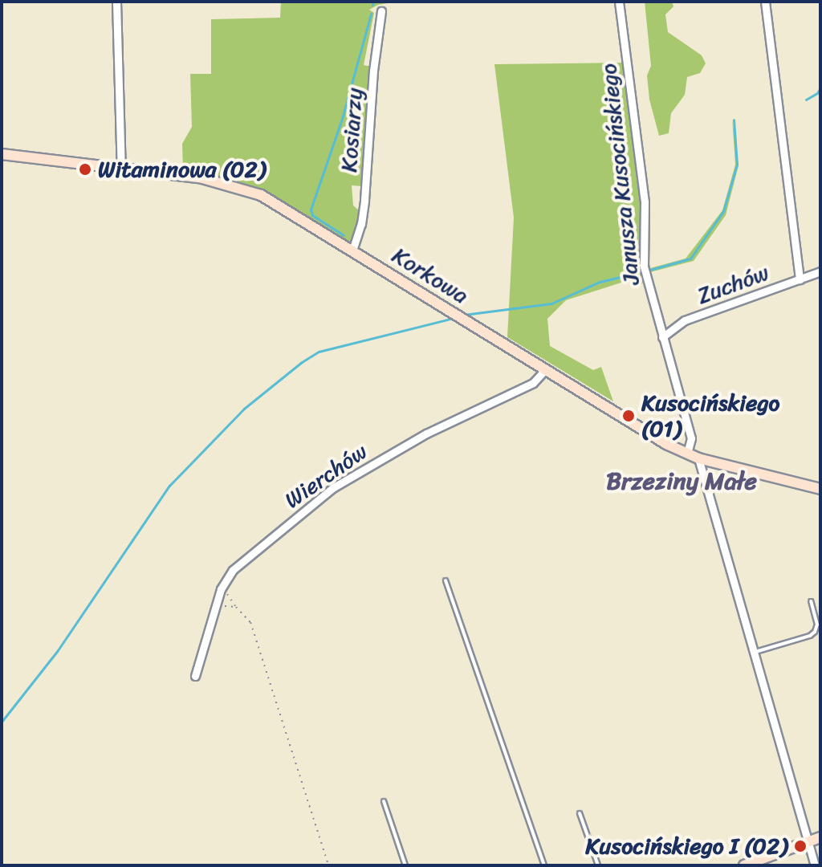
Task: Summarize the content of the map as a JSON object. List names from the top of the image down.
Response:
{
  "streets": {
    "street": [
      "Kosiarzy",
      "Janusza Kusocińskiego",
      "Korkowa",
      "Zuchów",
      "Wierchów"
    ]
  },
  "crossings": [
    ["Kosiarzy", "Korkowa"],
    ["Janusza Kusocińskiego", "Korkowa"],
    ["Janusza Kusocińskiego", "Zuchów"],
    ["Korkowa", "Wierchów"]
  ],
  "districts": ["Brzeziny Małe"],
  "places": ["Witaminowa (02)", "Kusocińskiego (01)", "Kusocińskiego I (02)"]
}
